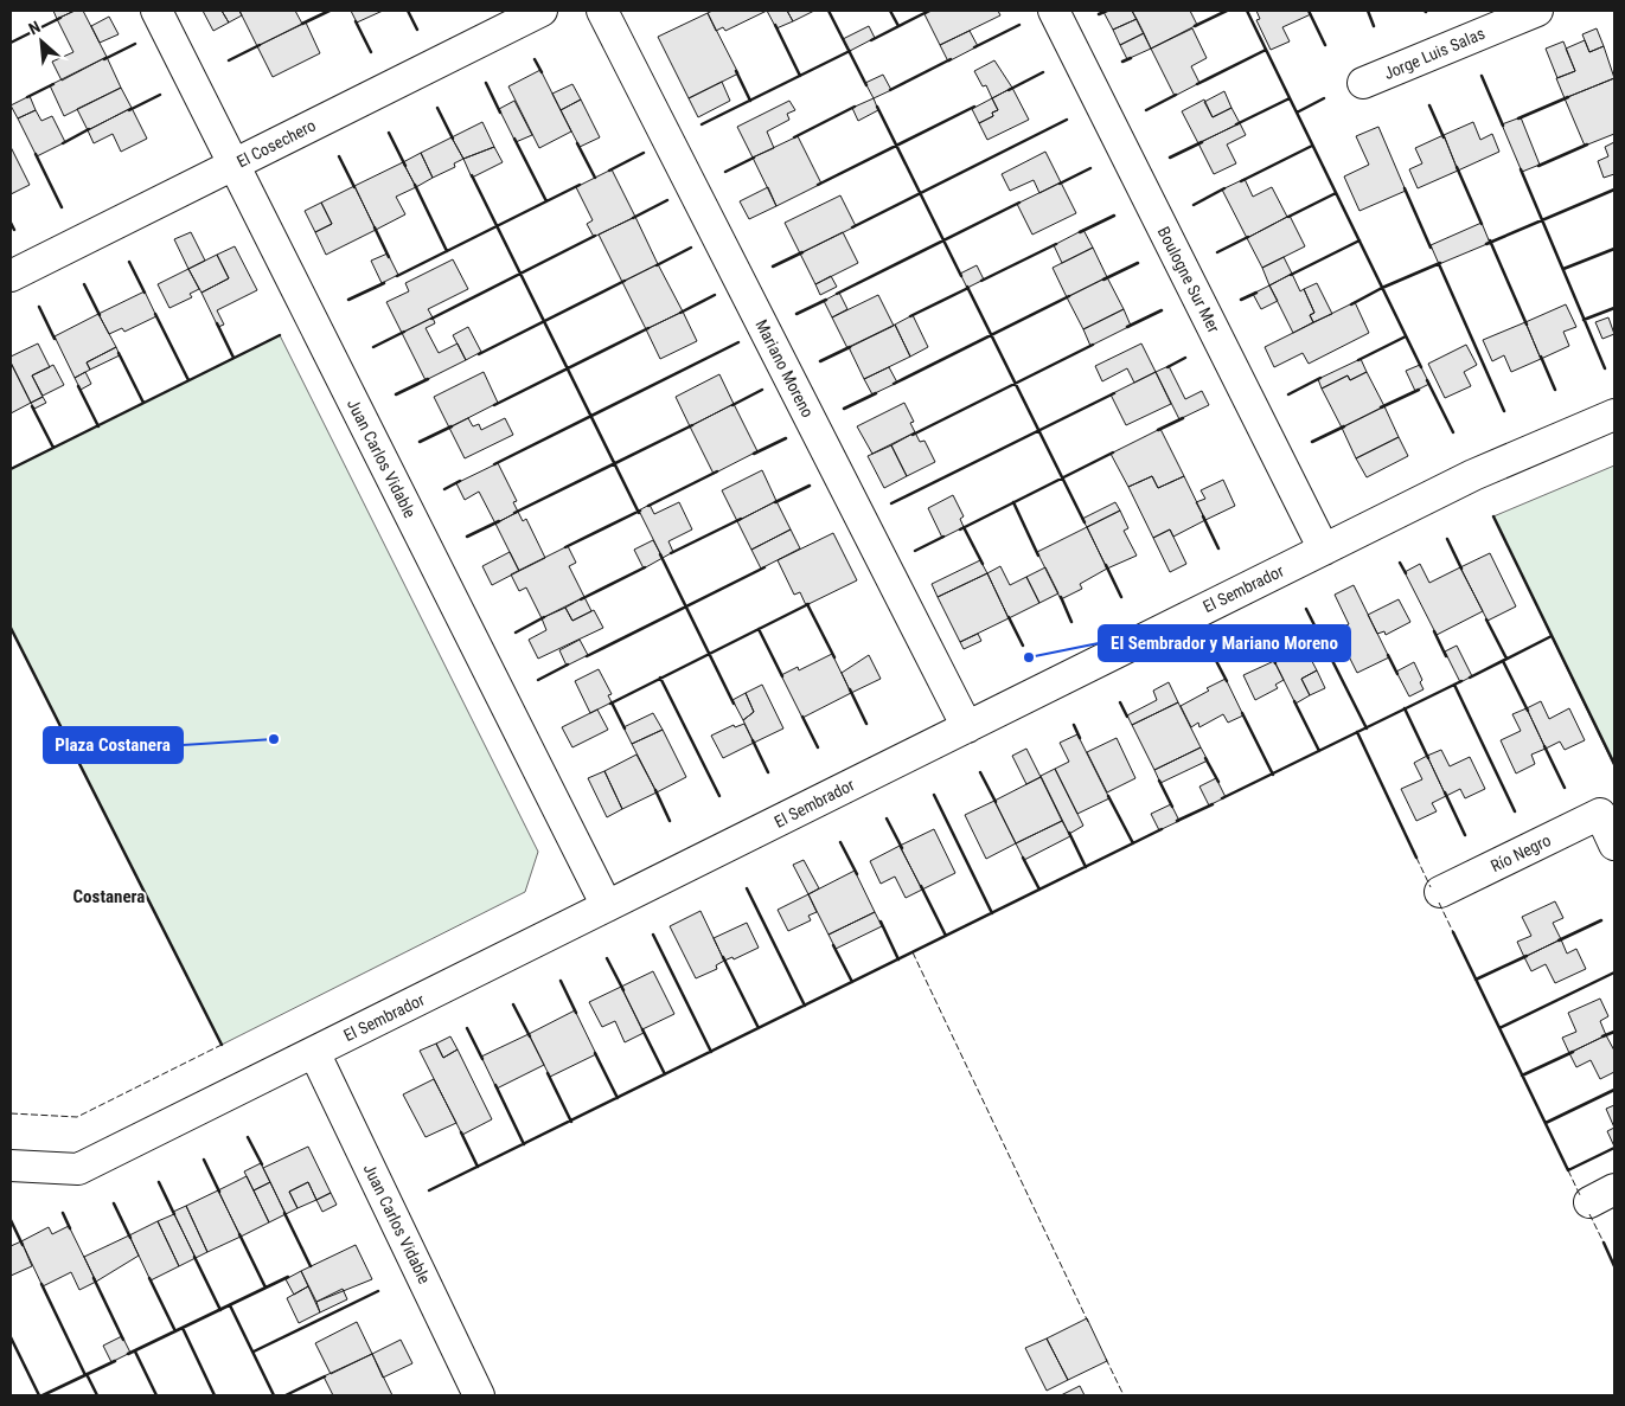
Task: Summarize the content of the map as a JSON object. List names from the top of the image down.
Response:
{
  "streets": {
    "street": [
      "Jorge Luis Salas",
      "El Cosechero",
      "Boulogne Sur Mer",
      "Mariano Moreno",
      "Juan Carlos Vidable",
      "El Sembrador",
      "Río Negro"
    ]
  },
  "crossings": [
    ["El Cosechero", "Juan Carlos Vidable"],
    ["Boulogne Sur Mer", "El Sembrador"],
    ["Mariano Moreno", "El Sembrador"],
    ["Juan Carlos Vidable", "El Sembrador"]
  ],
  "districts": ["Costanera"],
  "places": ["El Sembrador y Mariano Moreno", "Plaza Costanera"],
  "north": "top left"
}
